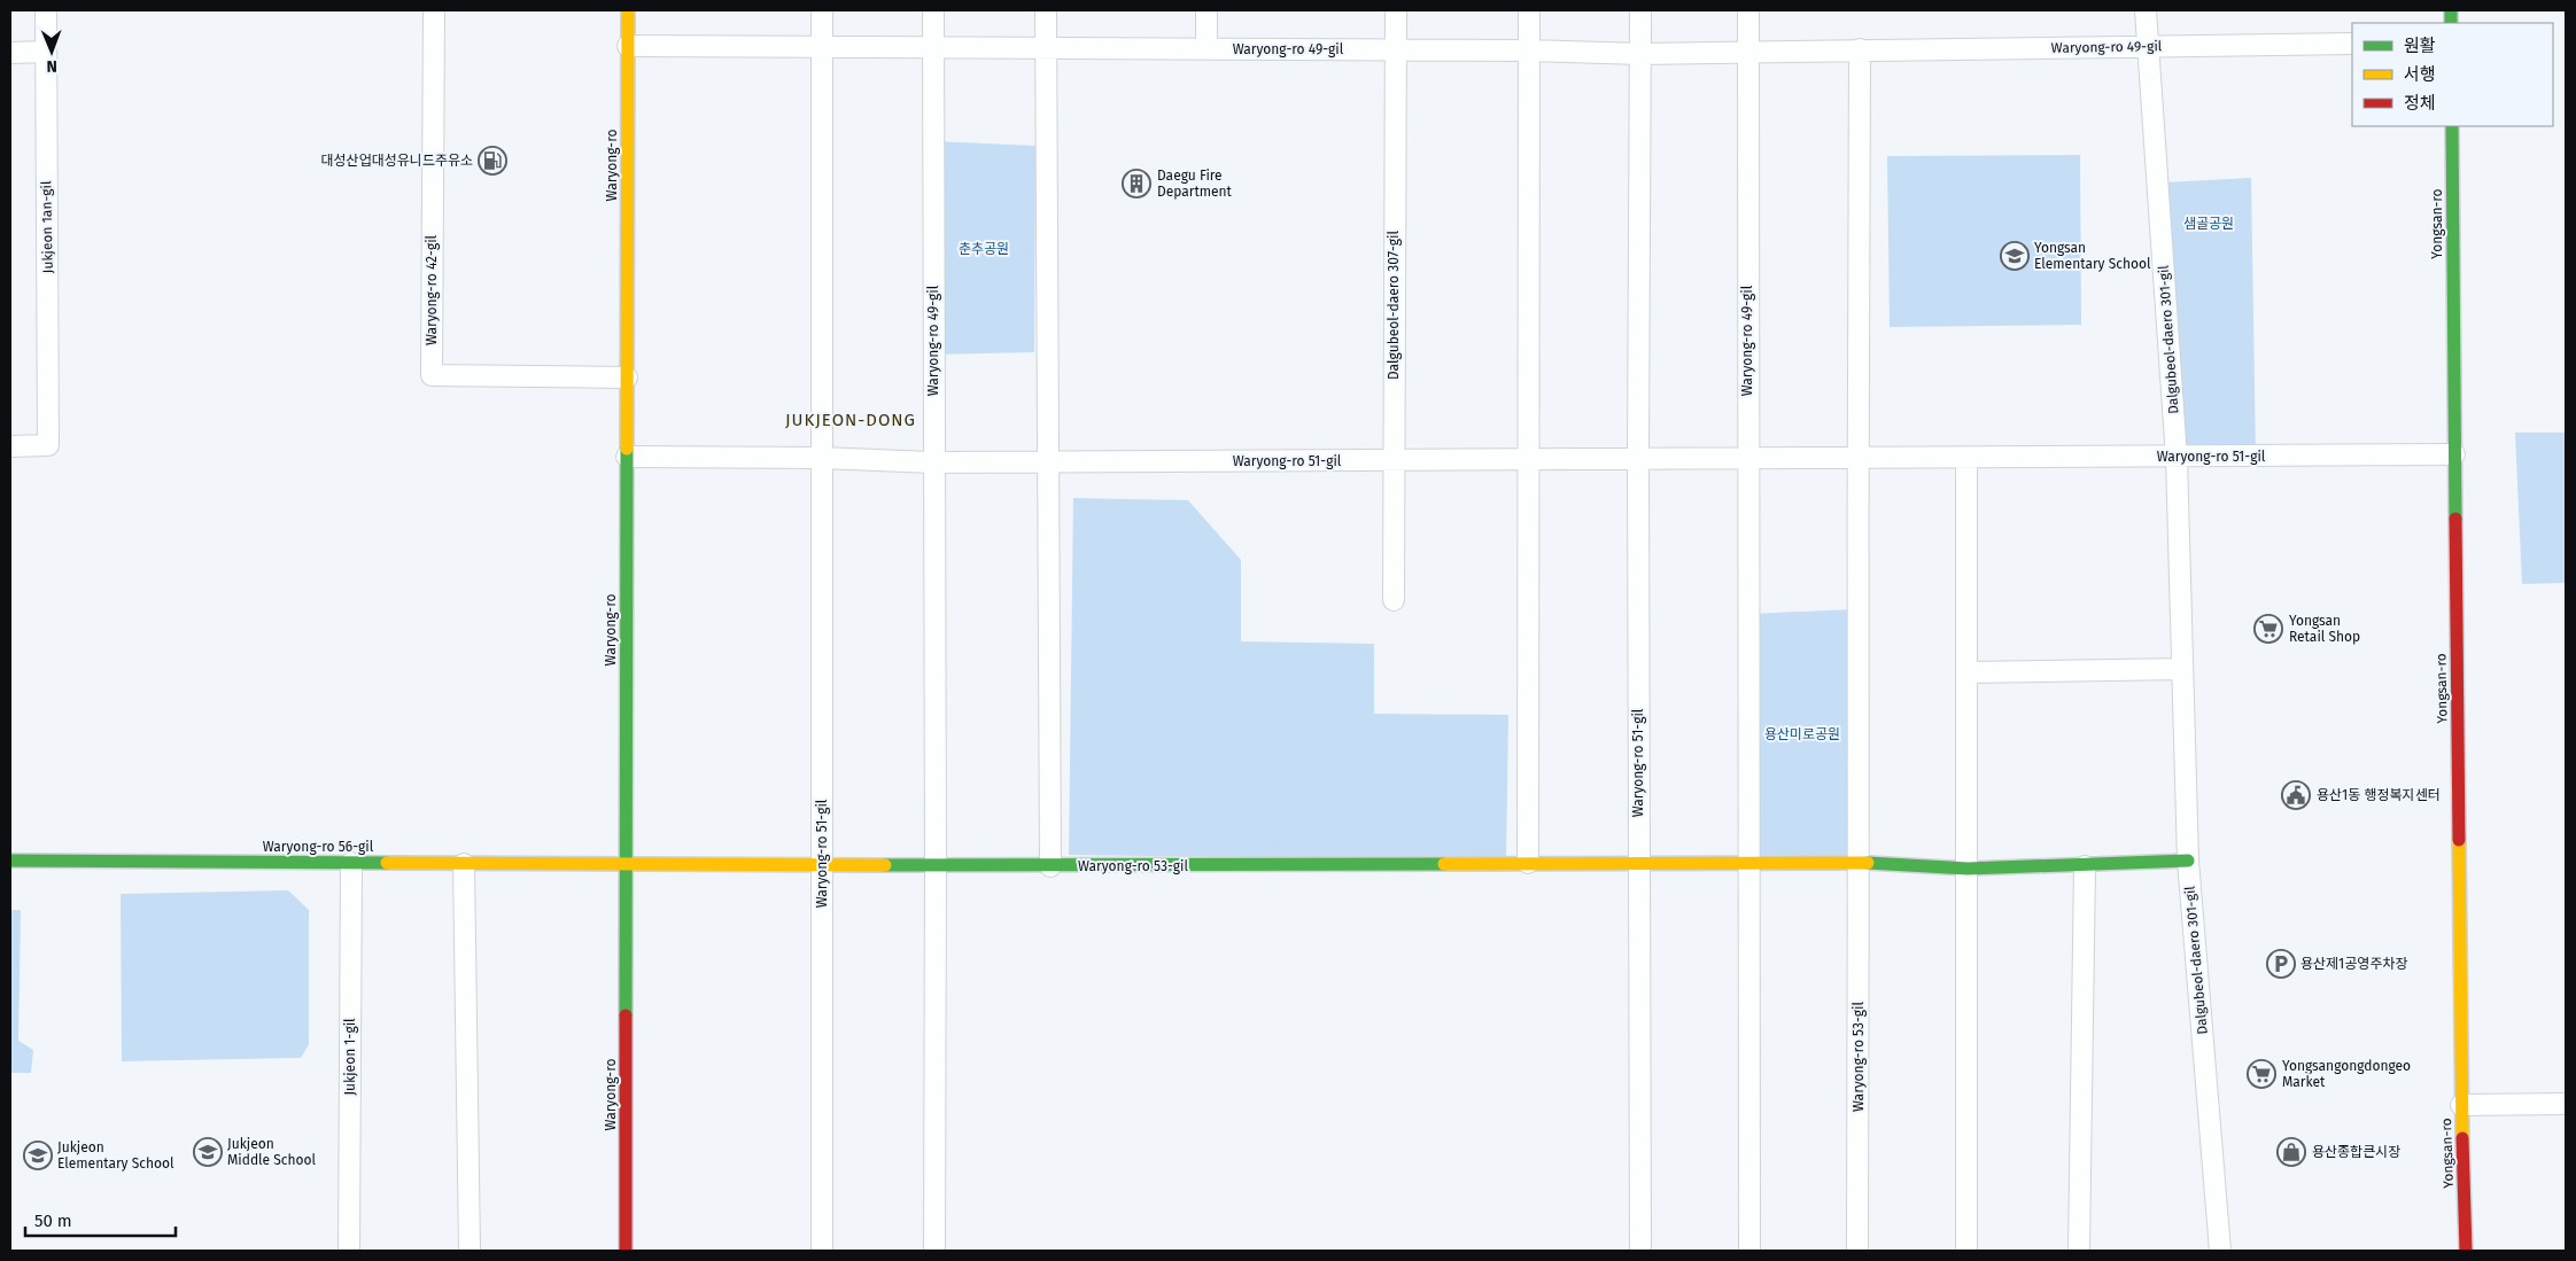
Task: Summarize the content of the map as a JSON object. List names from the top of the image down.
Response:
{
  "streets": {
    "main road": [
      "Waryong-ro",
      "Yongsan-ro",
      "Waryong-ro 56-gil",
      "Waryong-ro 53-gil"
    ],
    "street": [
      "Waryong-ro 49-gil",
      "Jukjeon 1an-gil",
      "Waryong-ro 42-gil",
      "Dalgubeol-daero 307-gil",
      "Dalgubeol-daero 301-gil",
      "Waryong-ro 51-gil",
      "Jukjeon 1-gil"
    ]
  },
  "crossings": [
    ["Waryong-ro 49-gil", "Waryong-ro"],
    ["Waryong-ro 49-gil", "Dalgubeol-daero 307-gil"],
    ["Waryong-ro 49-gil", "Dalgubeol-daero 301-gil"],
    ["Waryong-ro 49-gil", "Waryong-ro 51-gil"],
    ["Waryong-ro", "Waryong-ro 42-gil"],
    ["Waryong-ro", "Waryong-ro 51-gil"],
    ["Waryong-ro", "Waryong-ro 56-gil"],
    ["Waryong-ro", "Waryong-ro 53-gil"],
    ["Yongsan-ro", "Waryong-ro 51-gil"],
    ["Dalgubeol-daero 307-gil", "Waryong-ro 51-gil"],
    ["Dalgubeol-daero 301-gil", "Waryong-ro 51-gil"],
    ["Dalgubeol-daero 301-gil", "Waryong-ro 53-gil"],
    ["Waryong-ro 51-gil", "Waryong-ro 53-gil"],
    ["Waryong-ro 56-gil", "Waryong-ro 53-gil"],
    ["Waryong-ro 56-gil", "Jukjeon 1-gil"]
  ],
  "districts": ["JUKJEON-DONG"],
  "parks": ["샘골공원", "춘추공원", "용산미로공원"],
  "places": {
    "fuel station": ["대성산업대성유니드주유소"],
    "building": ["Daegu Fire Department"],
    "school or university": ["Yongsan Elementary School", "Jukjeon Middle School", "Jukjeon Elementary School"],
    "supermarket": ["Yongsan Retail Shop", "Yongsangongdongeo Market"],
    "public building": ["용산1동 행정복지센터"],
    "parking": ["용산제1공영주차장"],
    "shop": ["용산종합큰시장"]
  },
  "legend": ["원활", "서행", "정체"],
  "scale_bar": "50 m",
  "north": "bottom"
}
